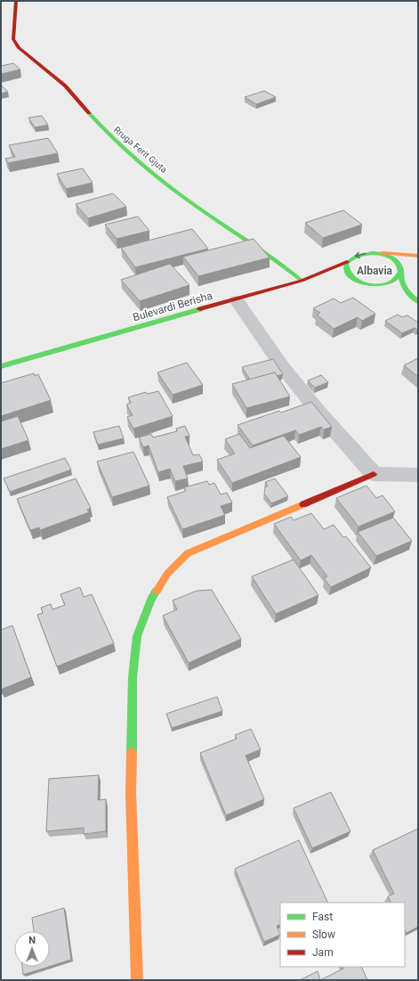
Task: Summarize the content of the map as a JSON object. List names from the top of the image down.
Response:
{
  "streets": {
    "street": ["Rruga Ferit Gjuta", "Bulevardi Berisha"]
  },
  "crossings": [
    ["Rruga Ferit Gjuta", "Bulevardi Berisha"]
  ],
  "districts": ["Albavia"],
  "legend": ["Fast", "Slow", "Jam"],
  "north": "top"
}
